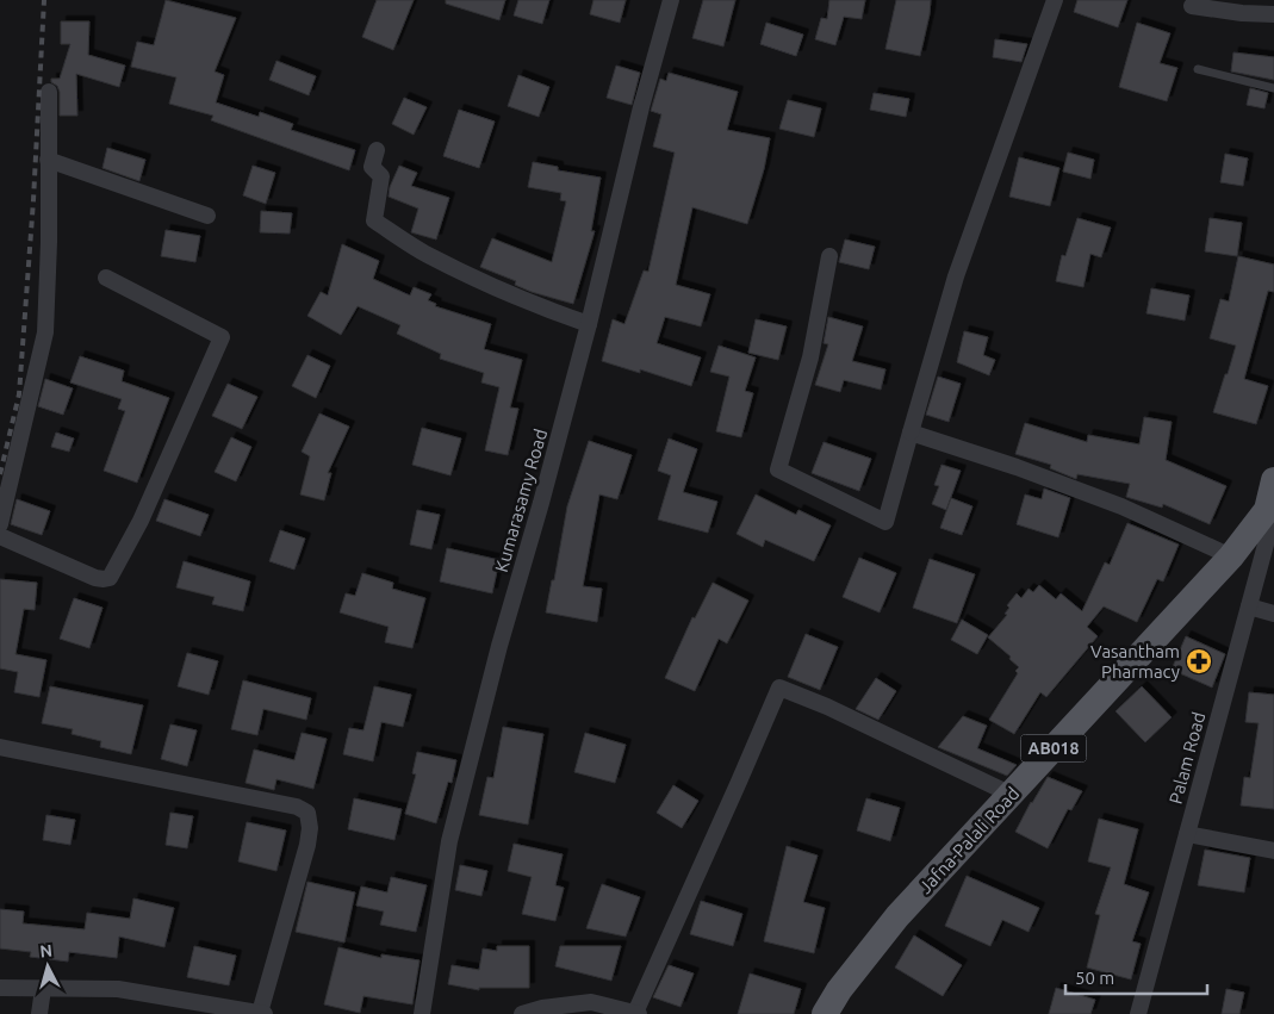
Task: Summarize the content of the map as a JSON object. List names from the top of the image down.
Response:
{
  "streets": {
    "main road": ["AB018", "Jafna-Palali Road"],
    "street": ["Kumarasamy Road", "Palam Road"]
  },
  "crossings": [
    ["Palam Road", "Jafna-Palali Road"]
  ],
  "places": {
    "pharmacy": ["Vasantham Pharmacy"]
  },
  "scale_bar": "50 m",
  "north": "top"
}
